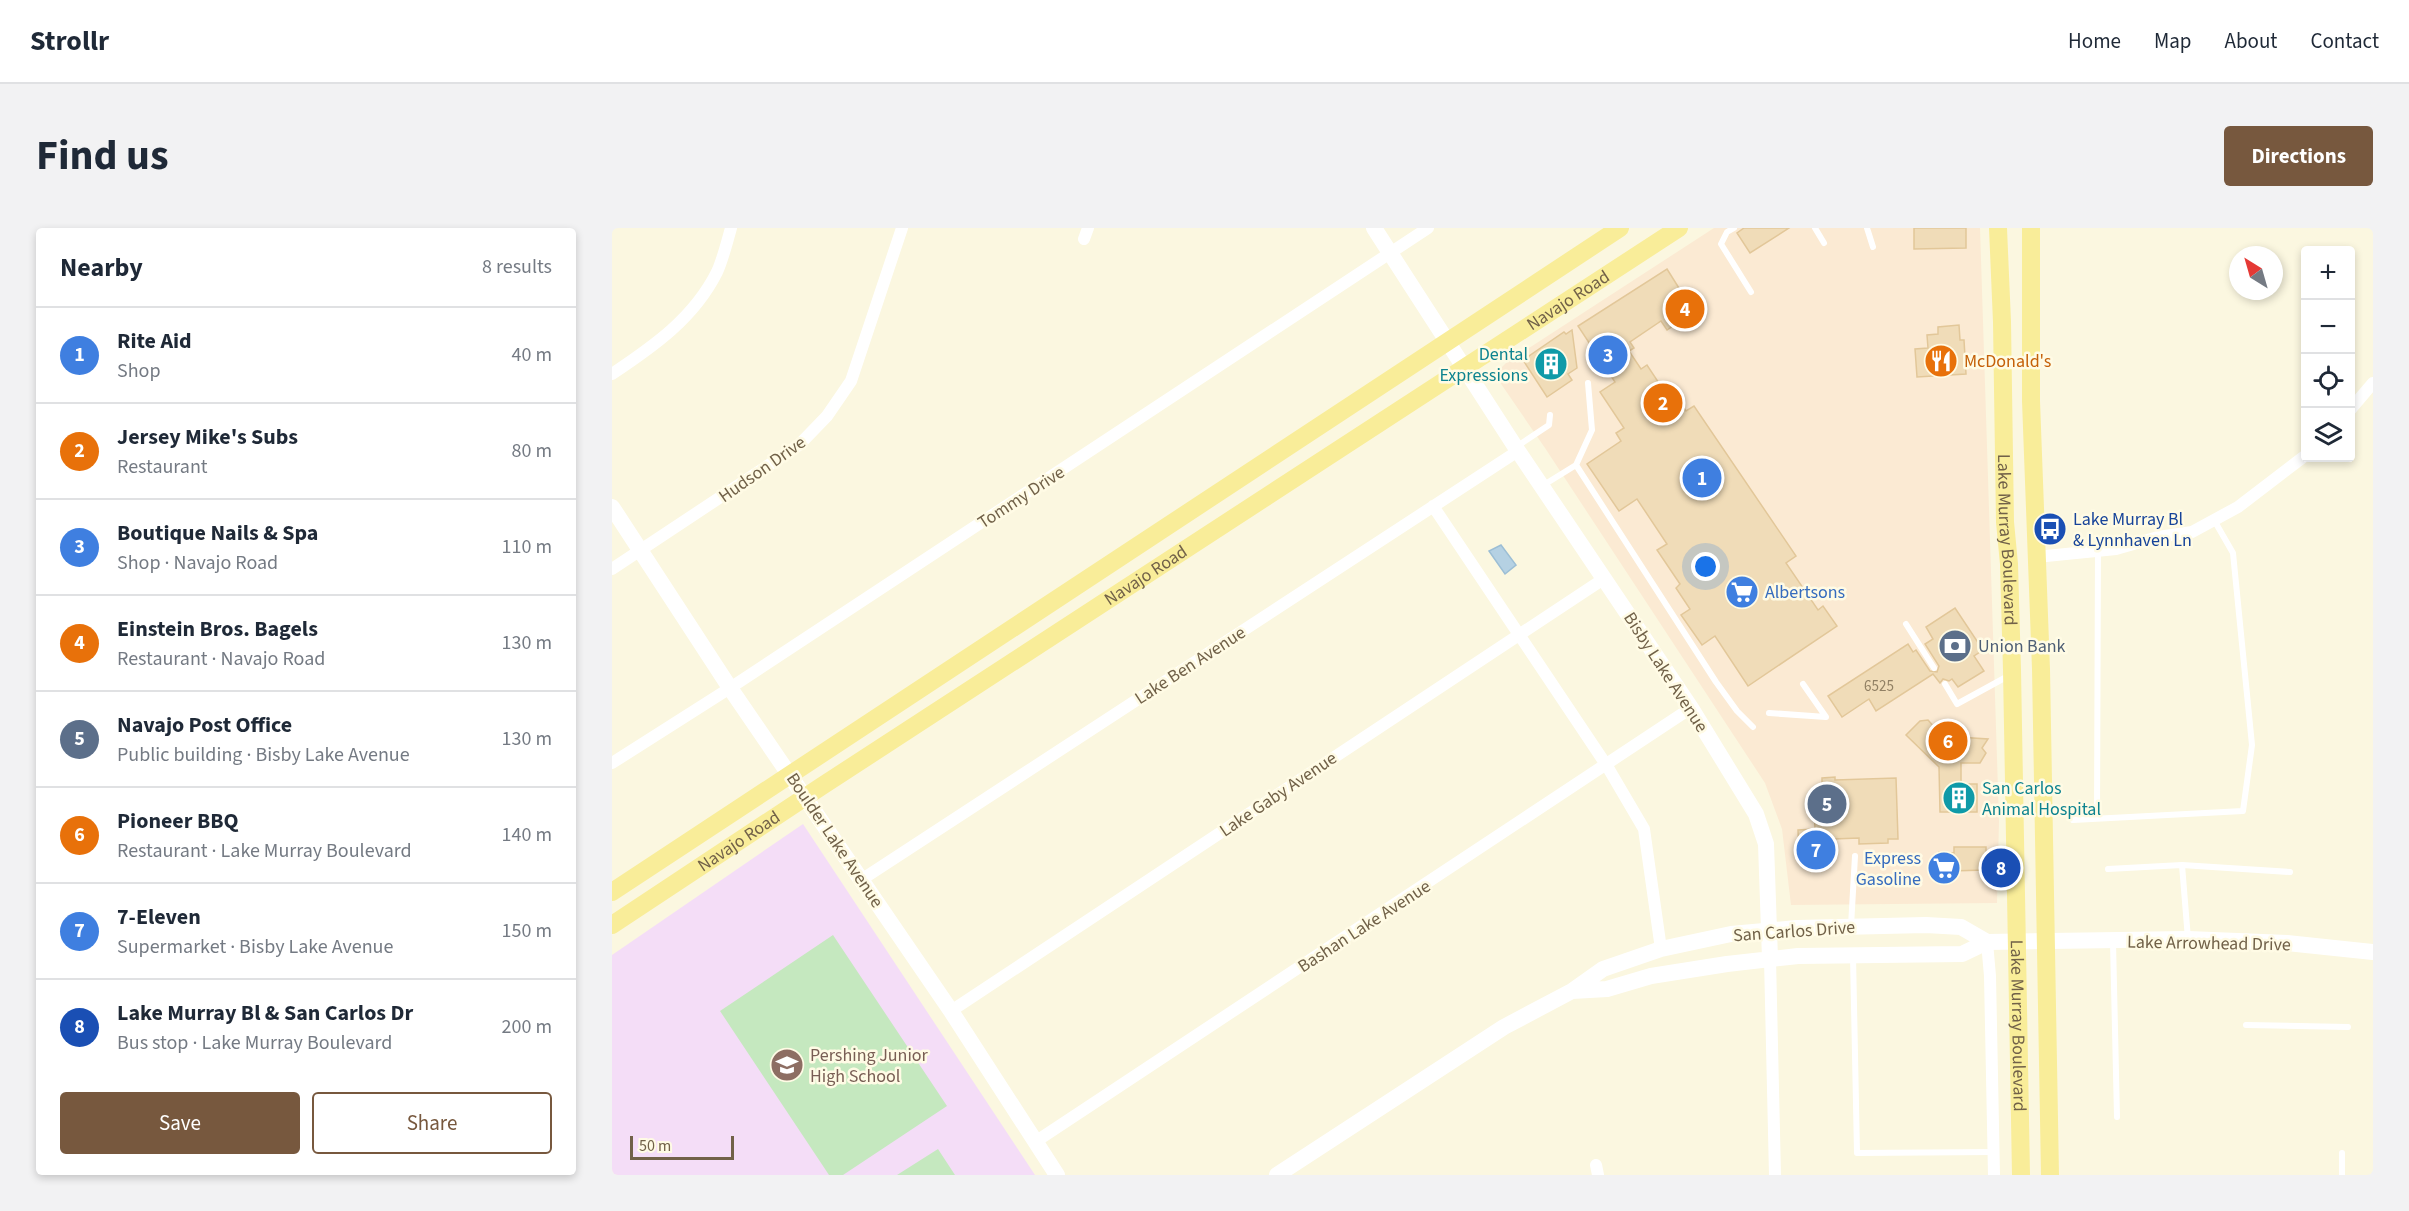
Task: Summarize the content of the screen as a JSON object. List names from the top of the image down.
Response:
{
  "streets": {
    "main road": ["Navajo Road", "Lake Murray Boulevard"],
    "street": [
      "Hudson Drive",
      "Tommy Drive",
      "Lake Ben Avenue",
      "Bisby Lake Avenue",
      "Lake Gaby Avenue",
      "Boulder Lake Avenue",
      "Bashan Lake Avenue",
      "San Carlos Drive",
      "Lake Arrowhead Drive"
    ]
  },
  "crossings": [
    ["Navajo Road", "Bisby Lake Avenue"],
    ["Navajo Road", "Boulder Lake Avenue"],
    ["Hudson Drive", "Boulder Lake Avenue"],
    ["Tommy Drive", "Bisby Lake Avenue"],
    ["Tommy Drive", "Boulder Lake Avenue"],
    ["Lake Murray Boulevard", "San Carlos Drive"],
    ["Lake Murray Boulevard", "Lake Arrowhead Drive"],
    ["Lake Ben Avenue", "Bisby Lake Avenue"],
    ["Lake Ben Avenue", "Boulder Lake Avenue"],
    ["Bisby Lake Avenue", "Lake Gaby Avenue"],
    ["Bisby Lake Avenue", "Bashan Lake Avenue"],
    ["Bisby Lake Avenue", "San Carlos Drive"],
    ["Lake Gaby Avenue", "Boulder Lake Avenue"],
    ["Boulder Lake Avenue", "Bashan Lake Avenue"],
    ["San Carlos Drive", "Lake Arrowhead Drive"]
  ],
  "places": {
    "restaurant": ["McDonald's"],
    "building": ["Dental Expressions", "San Carlos Animal Hospital"],
    "bus stop": ["Lake Murray Bl & Lynnhaven Ln"],
    "supermarket": ["Albertsons", "Express Gasoline"],
    "bank": ["Union Bank"],
    "school or university": ["Pershing Junior High School"]
  },
  "house_numbers": ["6525"],
  "scale_bar": "50 m",
  "north": "top left",
  "page": {
    "header": "Strollr",
    "nav": [
      "Home",
      "Map",
      "About",
      "Contact"
    ],
    "title": "Find us",
    "buttons": [
      "Directions",
      ["Save", "Share"]
    ],
    "heading": ["Nearby", "8 results"],
    "map_buttons": ["+", "−"],
    "pins": [
      "4",
      "3",
      "2",
      "1",
      "6",
      "5",
      "7",
      "8"
    ],
    "list": [
      {
        "mark": "1",
        "name": "Rite Aid",
        "note": "Shop",
        "value": "40 m"
      },
      {
        "mark": "2",
        "name": "Jersey Mike's Subs",
        "note": "Restaurant",
        "value": "80 m"
      },
      {
        "mark": "3",
        "name": "Boutique Nails & Spa",
        "note": "Shop · Navajo Road",
        "value": "110 m"
      },
      {
        "mark": "4",
        "name": "Einstein Bros. Bagels",
        "note": "Restaurant · Navajo Road",
        "value": "130 m"
      },
      {
        "mark": "5",
        "name": "Navajo Post Office",
        "note": "Public building · Bisby Lake Avenue",
        "value": "130 m"
      },
      {
        "mark": "6",
        "name": "Pioneer BBQ",
        "note": "Restaurant · Lake Murray Boulevard",
        "value": "140 m"
      },
      {
        "mark": "7",
        "name": "7-Eleven",
        "note": "Supermarket · Bisby Lake Avenue",
        "value": "150 m"
      },
      {
        "mark": "8",
        "name": "Lake Murray Bl & San Carlos Dr",
        "note": "Bus stop · Lake Murray Boulevard",
        "value": "200 m"
      }
    ],
    "scale": "50 m"
  }
}
